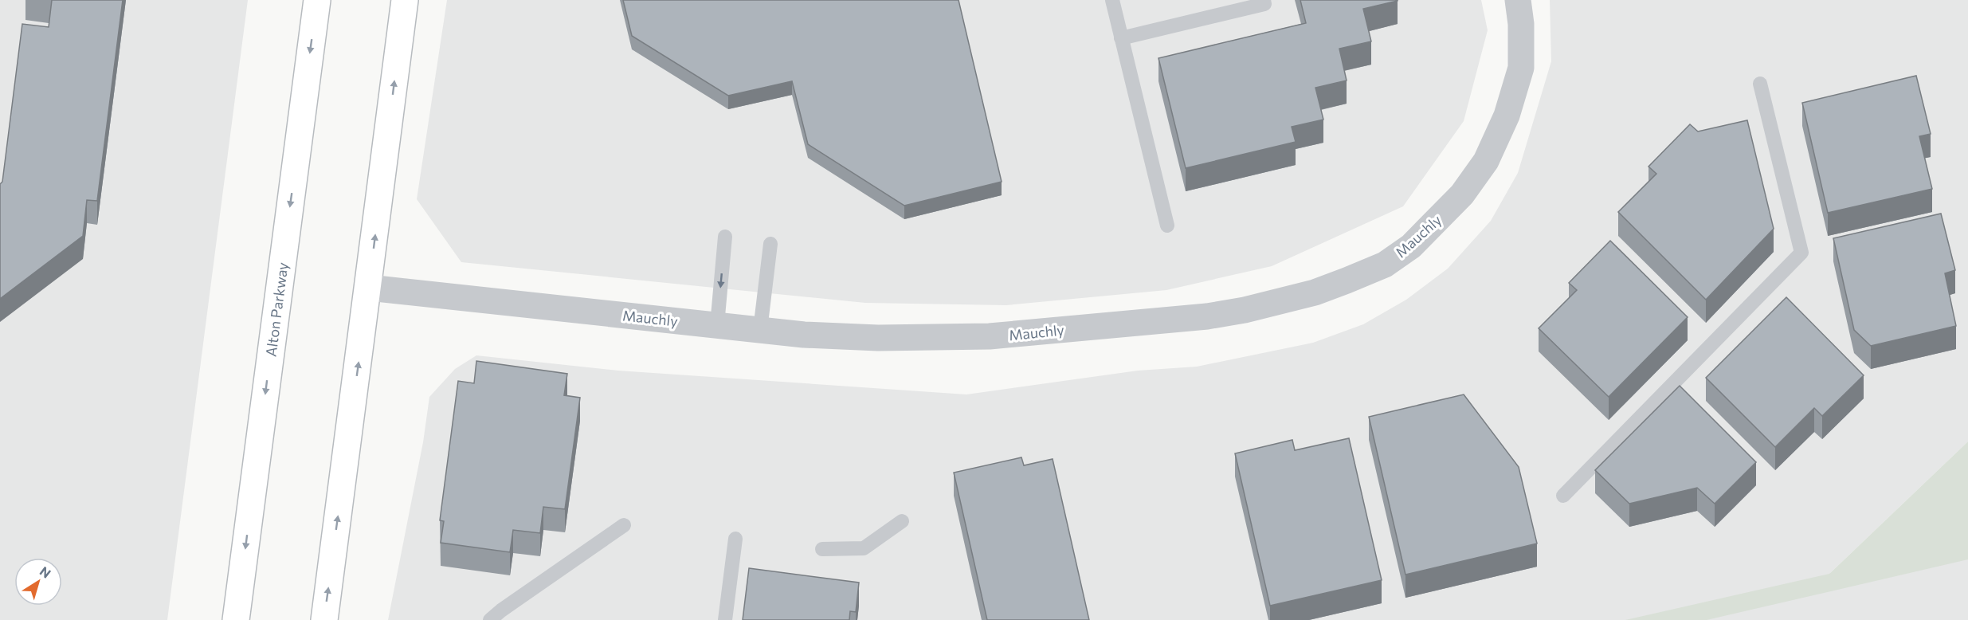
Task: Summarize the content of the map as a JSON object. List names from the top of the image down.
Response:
{
  "streets": {
    "main road": ["Alton Parkway"],
    "street": ["Mauchly"]
  },
  "north": "top right"
}
